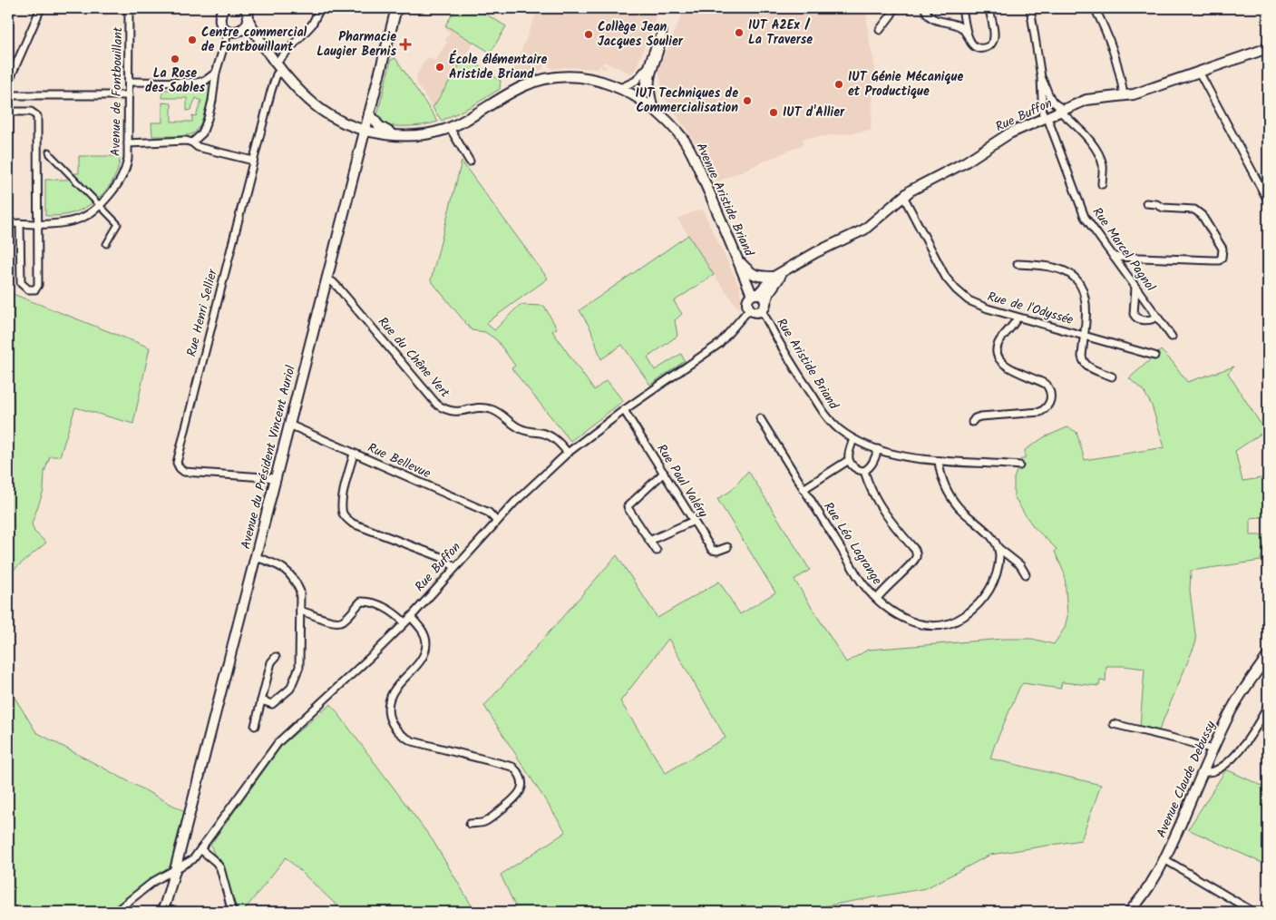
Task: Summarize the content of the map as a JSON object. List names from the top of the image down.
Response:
{
  "streets": {
    "main road": [
      "Rue Buffon",
      "Avenue Aristide Briand",
      "Avenue du Président Vincent Auriol",
      "Avenue Claude Debussy"
    ],
    "street": [
      "Avenue de Fontbouillant",
      "Rue Marcel Pagnol",
      "Rue de l'Odyssée",
      "Rue Henri Sellier",
      "Rue du Chêne Vert",
      "Rue Aristide Briand",
      "Rue Bellevue",
      "Rue Paul Valéry",
      "Rue Léo Lagrange"
    ]
  },
  "crossings": [
    ["Rue Buffon", "Avenue Aristide Briand"],
    ["Rue Buffon", "Rue Marcel Pagnol"],
    ["Rue Buffon", "Rue de l'Odyssée"],
    ["Rue Buffon", "Rue du Chêne Vert"],
    ["Rue Buffon", "Rue Aristide Briand"],
    ["Rue Buffon", "Avenue du Président Vincent Auriol"],
    ["Rue Buffon", "Rue Bellevue"],
    ["Rue Buffon", "Rue Paul Valéry"],
    ["Avenue Aristide Briand", "Rue Henri Sellier"],
    ["Avenue Aristide Briand", "Rue Aristide Briand"],
    ["Avenue Aristide Briand", "Avenue du Président Vincent Auriol"],
    ["Rue Henri Sellier", "Avenue du Président Vincent Auriol"],
    ["Rue du Chêne Vert", "Avenue du Président Vincent Auriol"],
    ["Avenue du Président Vincent Auriol", "Rue Bellevue"]
  ],
  "places": {
    "other": [
      "IUT A2Ex / La Traverse",
      "Collège Jean Jacques Soulier",
      "Centre commercial de Fontbouillant",
      "La Rose des Sables",
      "École élémentaire Aristide Briand",
      "IUT Génie Mécanique et Productique",
      "IUT Techniques de Commercialisation",
      "IUT d'Allier"
    ],
    "health": ["Pharmacie Laugier Bernis"]
  }
}
